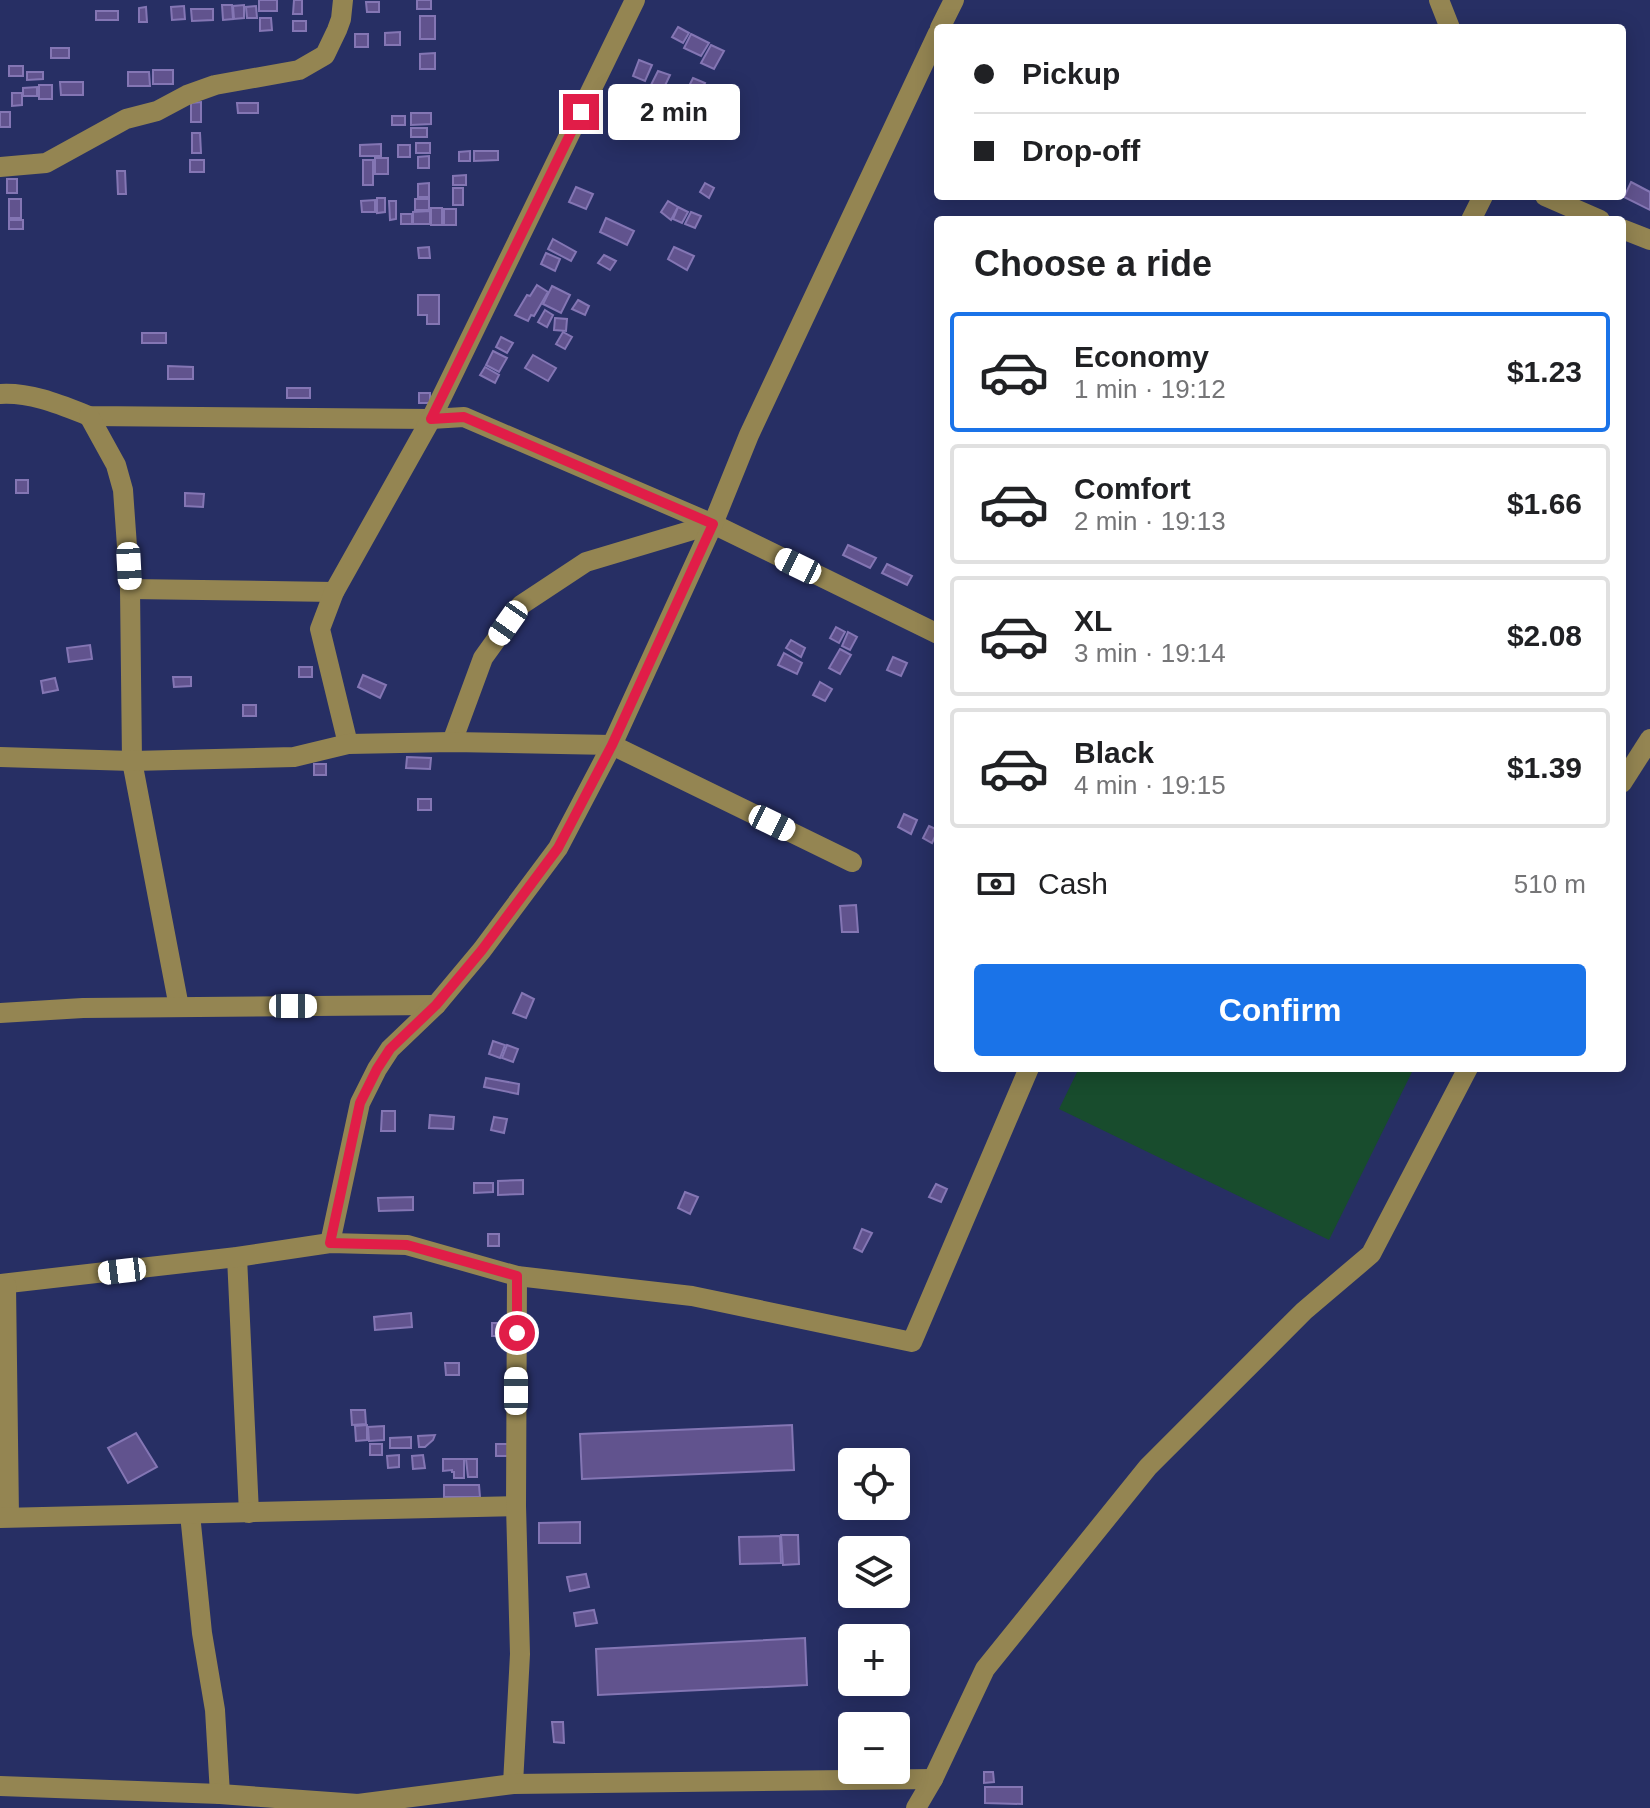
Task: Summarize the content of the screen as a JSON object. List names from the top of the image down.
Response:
{
  "page": {
    "banner": ["Pickup", "Drop-off"],
    "bubble": "2 min",
    "heading": "Choose a ride",
    "list": [
      {
        "name": "Economy",
        "note": "1 min · 19:12",
        "value": "$1.23"
      },
      {
        "name": "Comfort",
        "note": "2 min · 19:13",
        "value": "$1.66"
      },
      {
        "name": "XL",
        "note": "3 min · 19:14",
        "value": "$2.08"
      },
      {
        "name": "Black",
        "note": "4 min · 19:15",
        "value": "$1.39"
      }
    ],
    "pay": ["Cash", "510 m"],
    "buttons": "Confirm",
    "map_buttons": ["+", "−"]
  }
}
